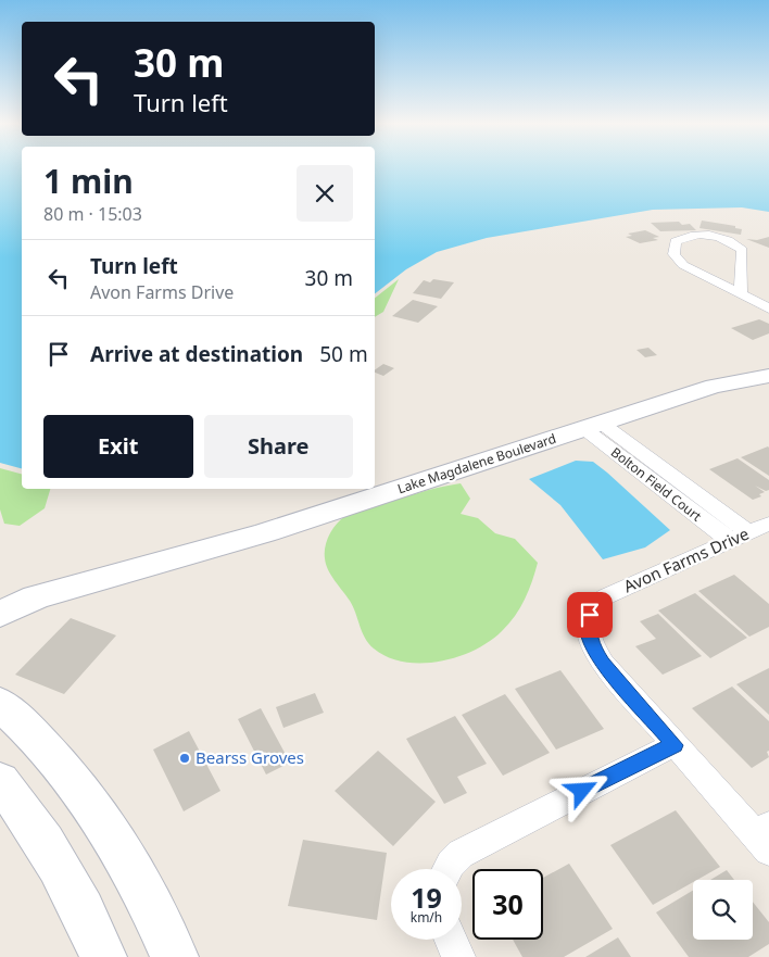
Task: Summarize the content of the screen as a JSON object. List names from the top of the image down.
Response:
{
  "streets": {
    "street": ["Lake Magdalene Boulevard", "Bolton Field Court", "Avon Farms Drive"]
  },
  "crossings": [
    ["Lake Magdalene Boulevard", "Bolton Field Court"],
    ["Bolton Field Court", "Avon Farms Drive"]
  ],
  "places": ["Bearss Groves"],
  "page": {
    "turn": ["30 m", "Turn left"],
    "heading": ["1 min", "80 m · 15:03"],
    "list": [
      {
        "name": "Turn left",
        "note": "Avon Farms Drive",
        "value": "30 m"
      },
      {
        "name": "Arrive at destination",
        "value": "50 m"
      }
    ],
    "buttons": ["Exit", "Share"],
    "speed": "19 km/h",
    "limit": "30"
  }
}
